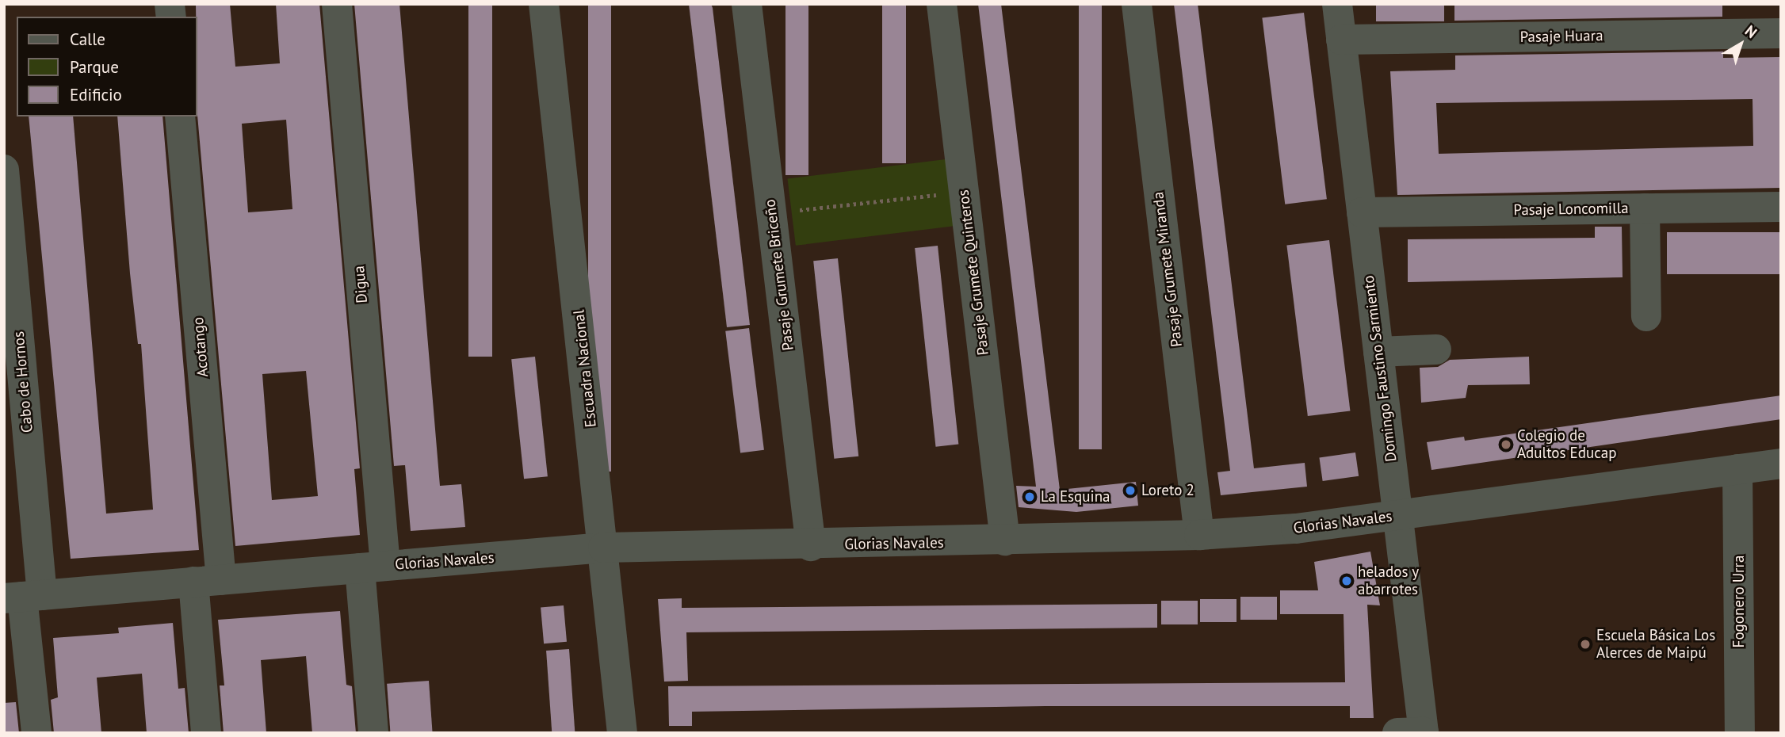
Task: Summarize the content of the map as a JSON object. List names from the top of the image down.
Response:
{
  "streets": {
    "street": [
      "Pasaje Huara",
      "Pasaje Loncomilla",
      "Pasaje Grumete Miranda",
      "Pasaje Grumete Quinteros",
      "Pasaje Grumete Briceño",
      "Digua",
      "Acotango",
      "Escuadra Nacional",
      "Domingo Faustino Sarmiento",
      "Cabo de Hornos",
      "Glorias Navales",
      "Fogonero Urra"
    ]
  },
  "crossings": [
    ["Pasaje Huara", "Domingo Faustino Sarmiento"],
    ["Pasaje Loncomilla", "Domingo Faustino Sarmiento"],
    ["Pasaje Grumete Miranda", "Glorias Navales"],
    ["Pasaje Grumete Quinteros", "Glorias Navales"],
    ["Pasaje Grumete Briceño", "Glorias Navales"],
    ["Digua", "Glorias Navales"],
    ["Acotango", "Glorias Navales"],
    ["Escuadra Nacional", "Glorias Navales"],
    ["Domingo Faustino Sarmiento", "Glorias Navales"],
    ["Cabo de Hornos", "Glorias Navales"],
    ["Glorias Navales", "Fogonero Urra"]
  ],
  "places": [
    "Colegio de Adultos Educap",
    "Loreto 2",
    "La Esquina",
    "helados y abarrotes",
    "Escuela Básica Los Alerces de Maipú"
  ],
  "legend": ["Calle", "Parque", "Edificio"],
  "north": "top right"
}
